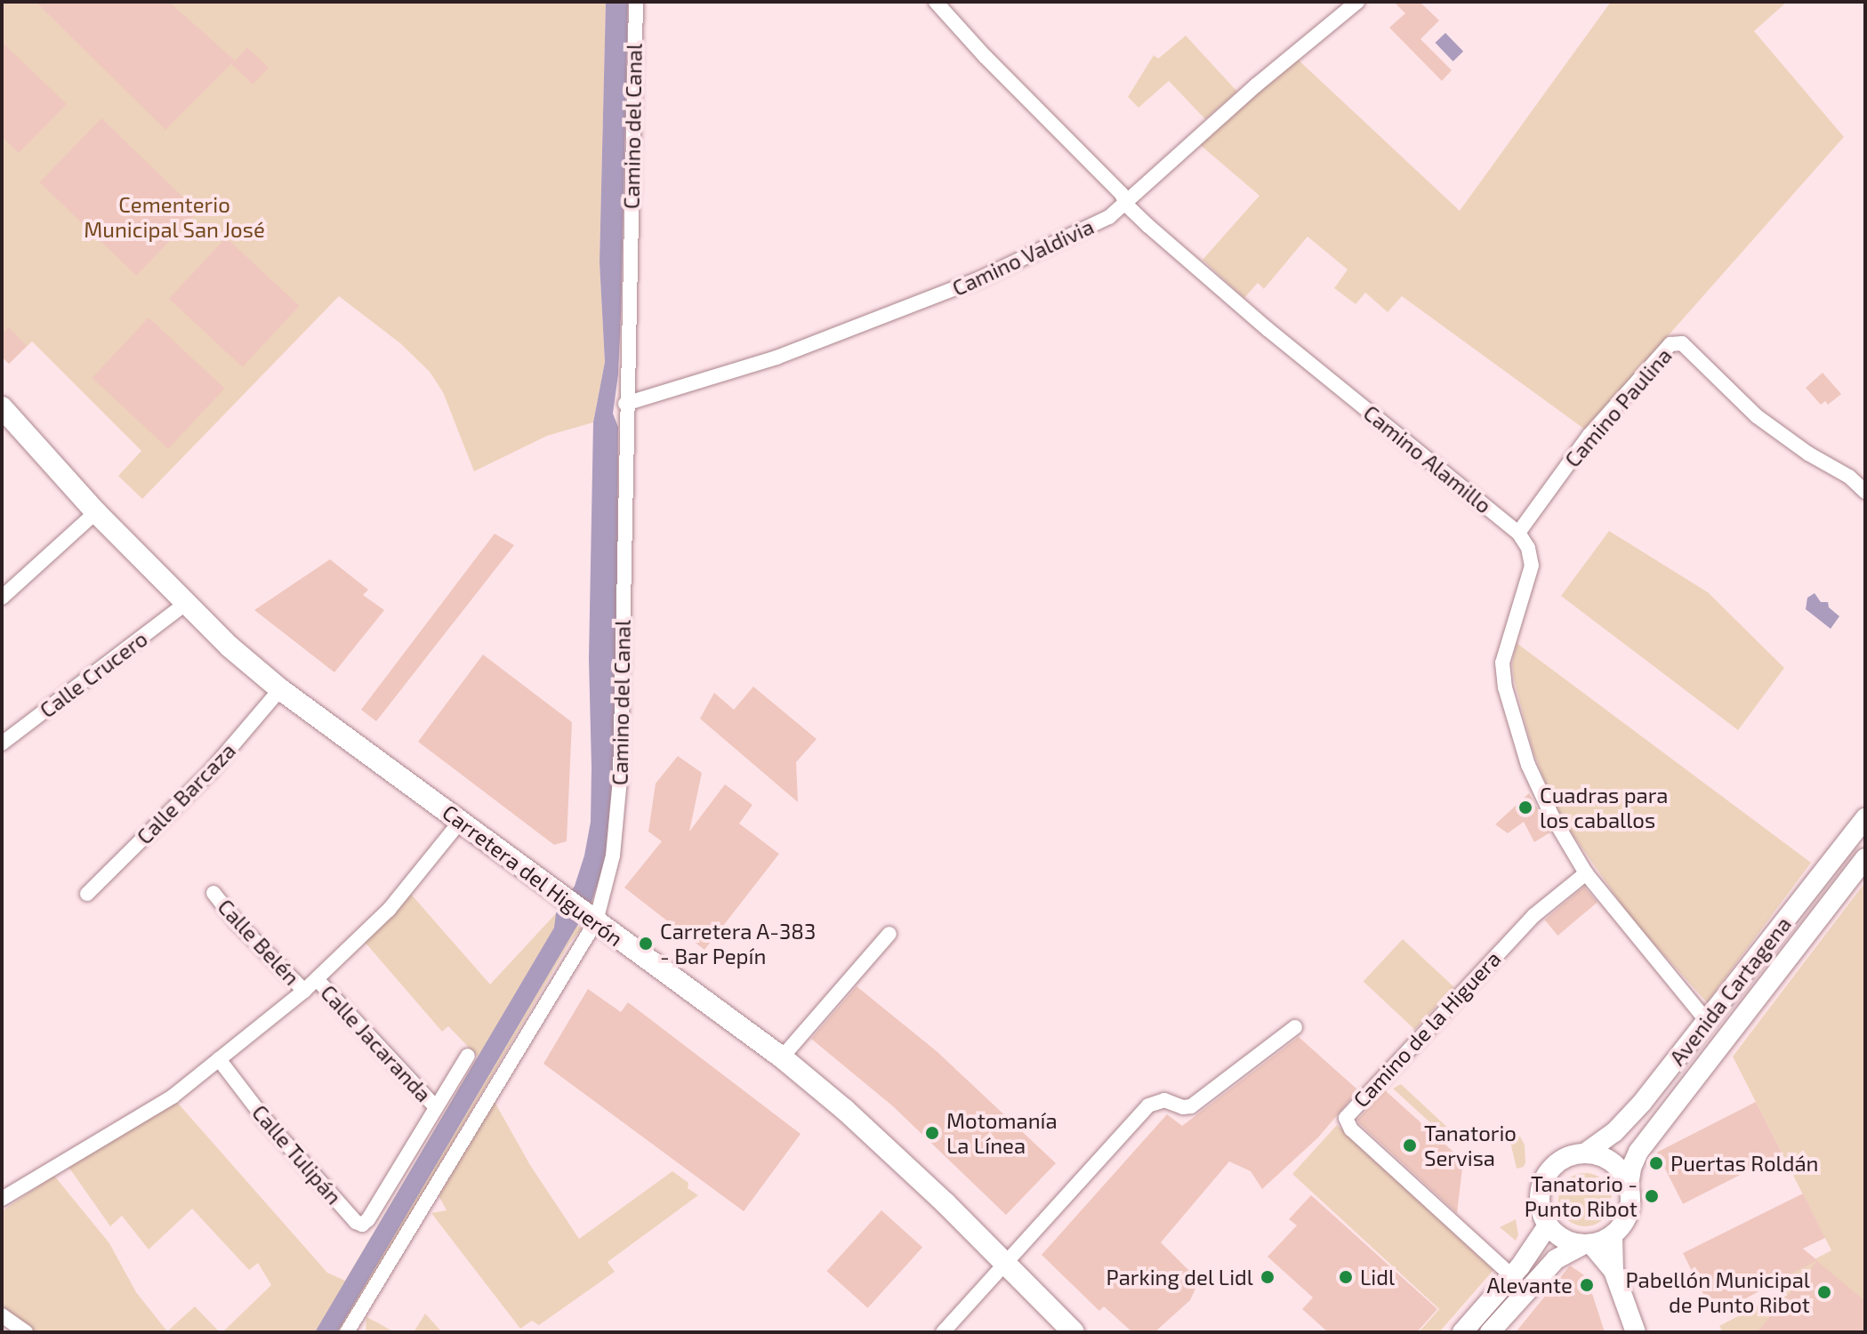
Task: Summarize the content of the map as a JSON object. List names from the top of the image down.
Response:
{
  "streets": {
    "main road": ["Carretera del Higuerón", "Avenida Cartagena"],
    "street": [
      "Camino del Canal",
      "Camino Valdivia",
      "Camino Paulina",
      "Camino Alamillo",
      "Calle Crucero",
      "Calle Barcaza",
      "Calle Belén",
      "Camino de la Higuera",
      "Calle Jacaranda",
      "Calle Tulipán"
    ]
  },
  "crossings": [
    ["Camino del Canal", "Camino Valdivia"],
    ["Camino del Canal", "Carretera del Higuerón"],
    ["Camino Valdivia", "Camino Alamillo"],
    ["Camino Paulina", "Camino Alamillo"],
    ["Camino Alamillo", "Avenida Cartagena"],
    ["Camino Alamillo", "Camino de la Higuera"],
    ["Calle Crucero", "Carretera del Higuerón"],
    ["Calle Barcaza", "Carretera del Higuerón"],
    ["Calle Jacaranda", "Calle Tulipán"]
  ],
  "parks": ["Cementerio Municipal San José"],
  "places": [
    "Cuadras para los caballos",
    "Carretera A-383 - Bar Pepín",
    "Motomanía La Línea",
    "Tanatorio Servisa",
    "Puertas Roldán",
    "Tanatorio - Punto Ribot",
    "Parking del Lidl",
    "Lidl",
    "Alevante",
    "Pabellón Municipal de Punto Ribot"
  ]
}
